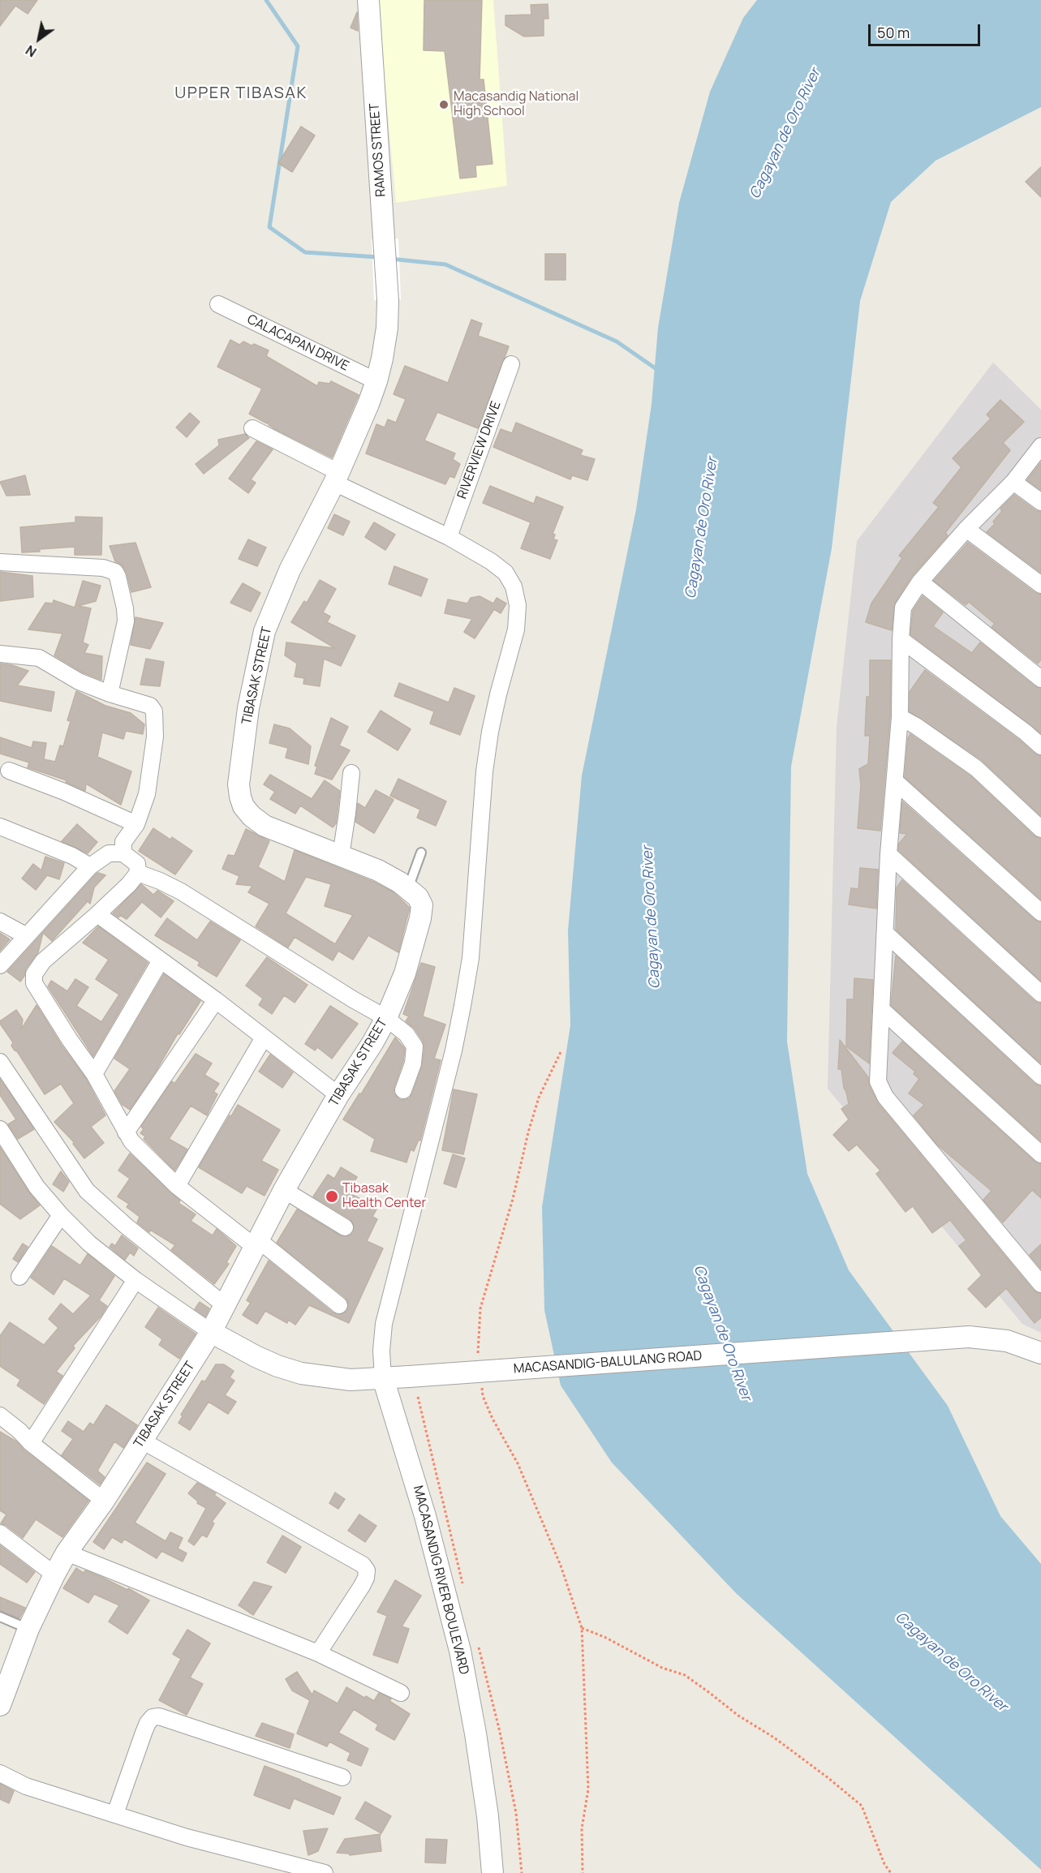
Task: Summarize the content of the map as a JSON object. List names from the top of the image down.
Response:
{
  "streets": {
    "street": [
      "RAMOS STREET",
      "CALACAPAN DRIVE",
      "RIVERVIEW DRIVE",
      "TIBASAK STREET",
      "MACASANDIG-BALULANG ROAD",
      "MACASANDIG RIVER BOULEVARD"
    ]
  },
  "crossings": [
    ["RAMOS STREET", "TIBASAK STREET"],
    ["CALACAPAN DRIVE", "TIBASAK STREET"],
    ["TIBASAK STREET", "MACASANDIG-BALULANG ROAD"],
    ["MACASANDIG-BALULANG ROAD", "MACASANDIG RIVER BOULEVARD"]
  ],
  "districts": ["UPPER TIBASAK"],
  "water": ["Cagayan de Oro River"],
  "places": ["Macasandig National High School", "Tibasak Health Center"],
  "scale_bar": "50 m",
  "north": "bottom left"
}
